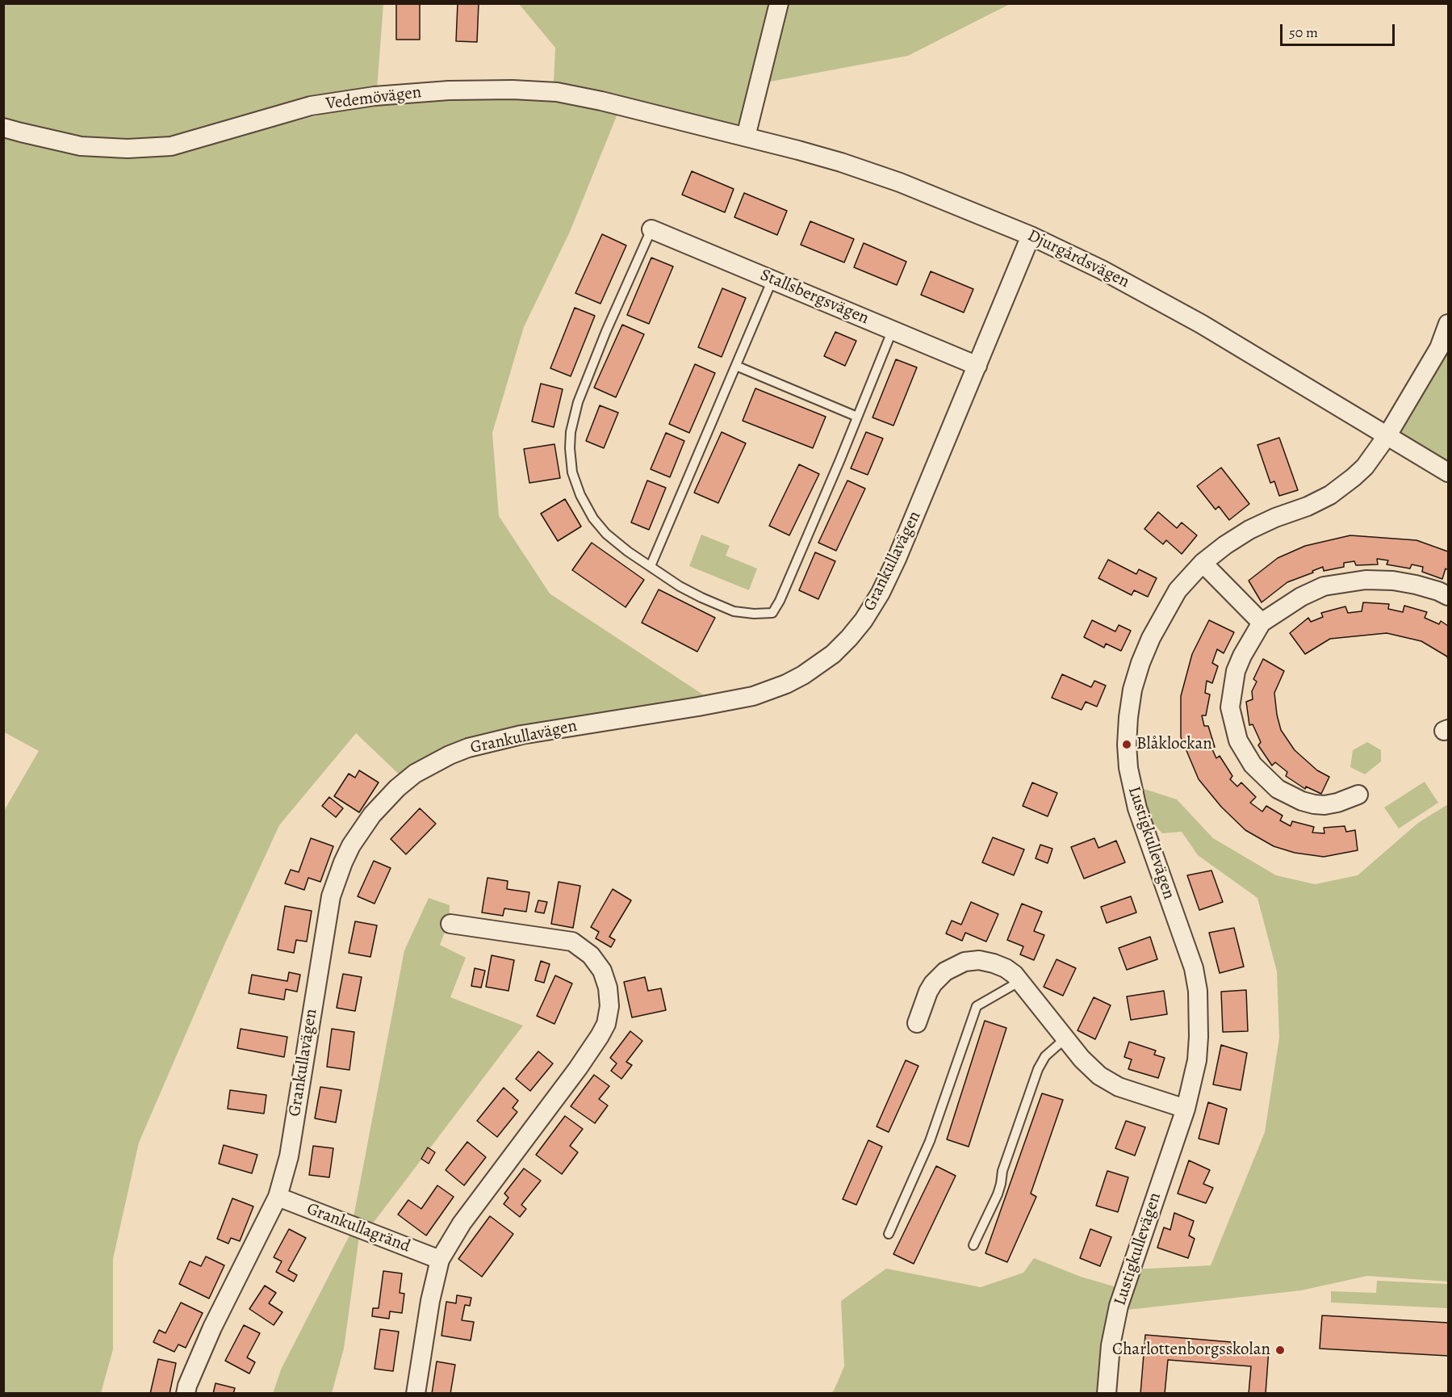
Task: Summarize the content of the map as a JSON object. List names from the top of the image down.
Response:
{
  "streets": {
    "street": [
      "Vedemövägen",
      "Djurgårdsvägen",
      "Stallsbergsvägen",
      "Grankullavägen",
      "Lustigkullevägen",
      "Grankullagränd"
    ]
  },
  "crossings": [
    ["Vedemövägen", "Djurgårdsvägen"],
    ["Djurgårdsvägen", "Grankullavägen"],
    ["Djurgårdsvägen", "Lustigkullevägen"],
    ["Stallsbergsvägen", "Grankullavägen"],
    ["Grankullavägen", "Grankullagränd"]
  ],
  "places": ["Blåklockan", "Charlottenborgsskolan"],
  "scale_bar": "50 m"
}
